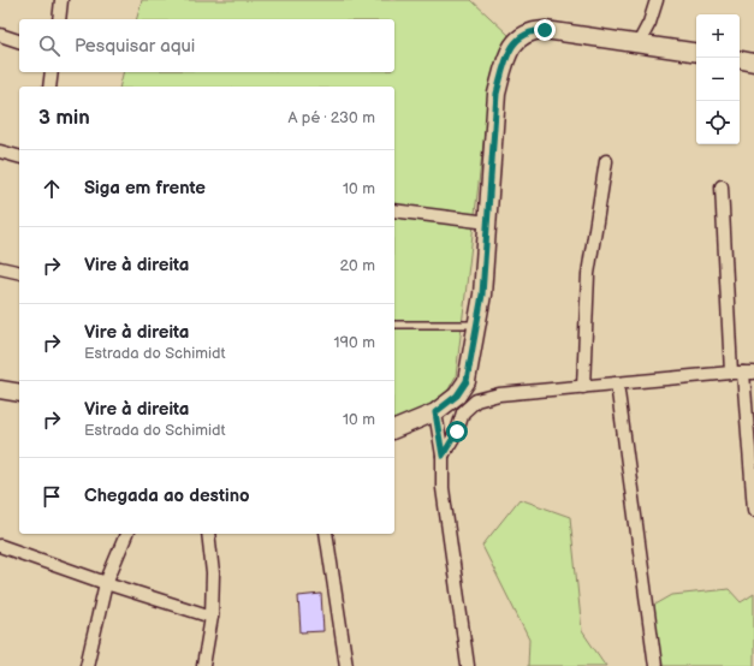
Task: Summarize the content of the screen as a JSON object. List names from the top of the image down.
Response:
{
  "page": {
    "map_buttons": ["+", "−"],
    "search": "Pesquisar aqui",
    "heading": ["3 min", "A pé · 230 m"],
    "list": [
      ["Siga em frente", "10 m"],
      ["Vire à direita", "20 m"],
      ["Vire à direita", "Estrada do Schimidt", "190 m"],
      ["Vire à direita", "Estrada do Schimidt", "10 m"],
      "Chegada ao destino"
    ]
  }
}
